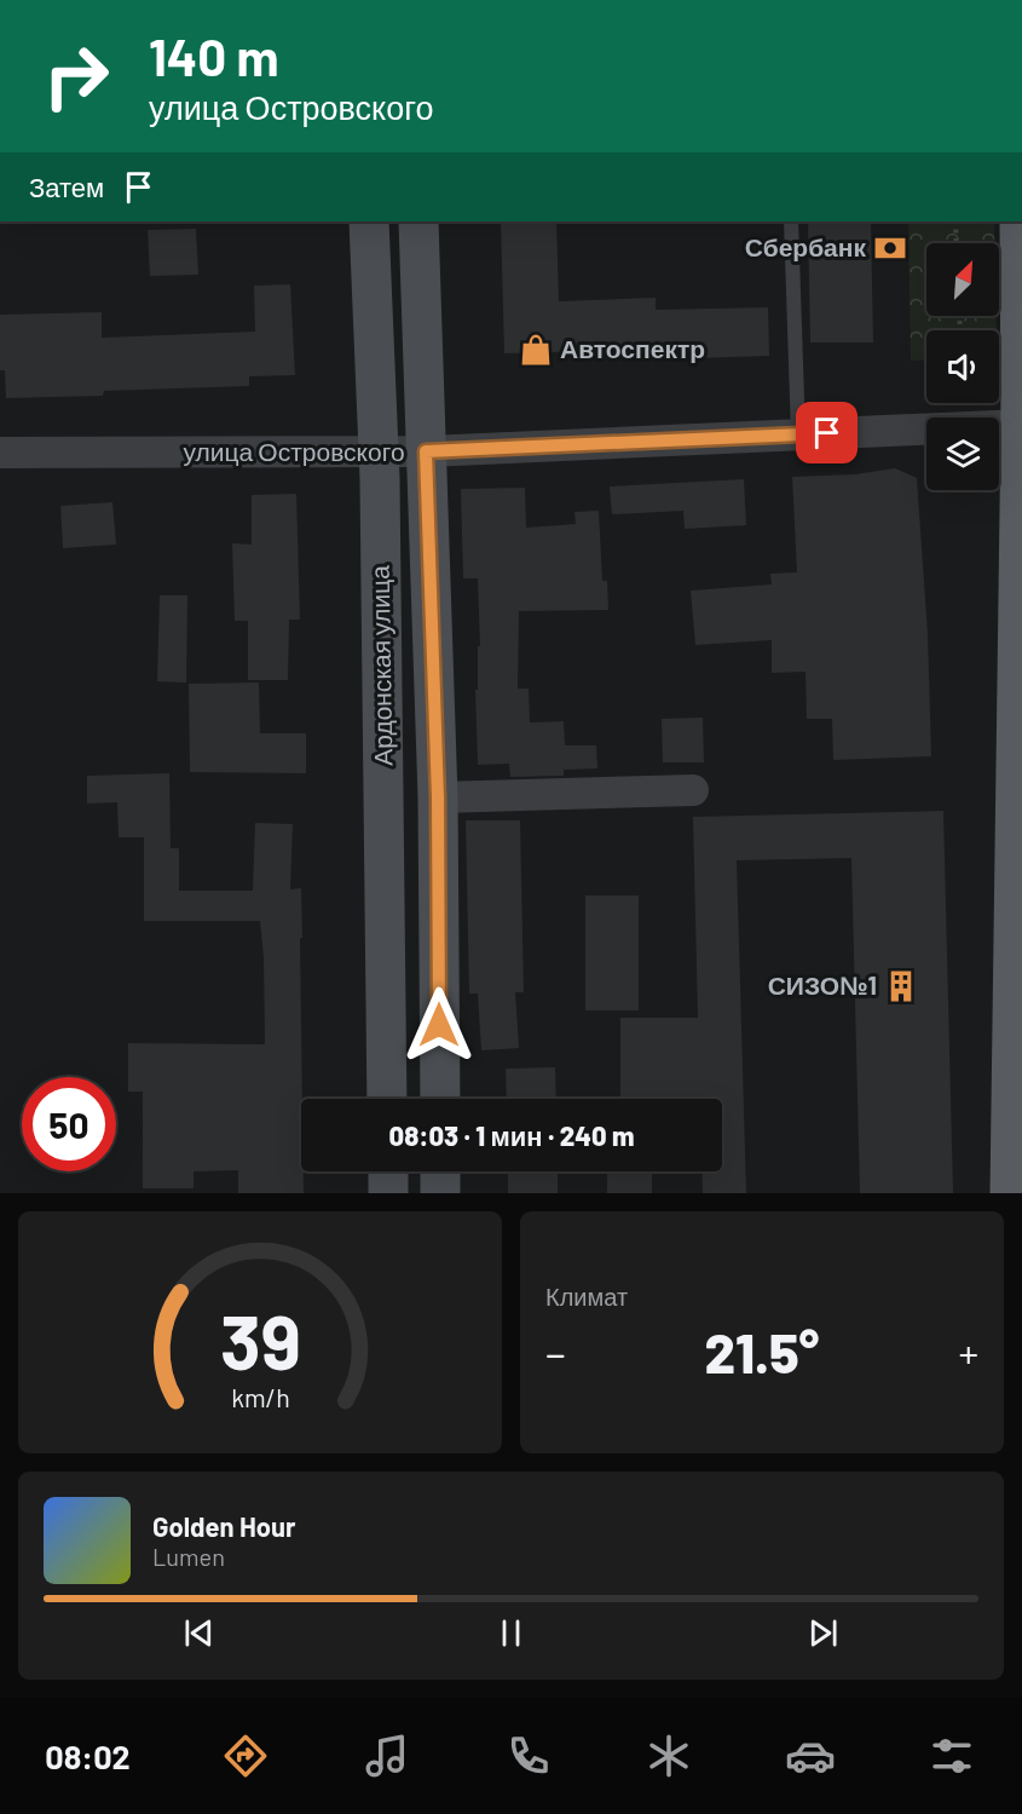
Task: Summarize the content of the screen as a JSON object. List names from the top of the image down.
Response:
{
  "streets": {
    "main road": ["Ардонская улица"],
    "street": ["улица Островского"]
  },
  "crossings": [
    ["улица Островского", "Ардонская улица"]
  ],
  "places": {
    "bank": ["Сбербанк"],
    "shop": ["Автоспектр"],
    "building": ["СИЗО№1"]
  },
  "north": "top right",
  "page": {
    "turn": ["140 m", "улица Островского"],
    "then": "Затем",
    "limit": "50",
    "trip": "08:03 · 1 мин · 240 m",
    "tile": "Климат",
    "heat": ["−", "21.5°", "+"],
    "song": ["Golden Hour", "Lumen"],
    "tabs": "08:02",
    "gauge": ["39", "km/h"]
  }
}
